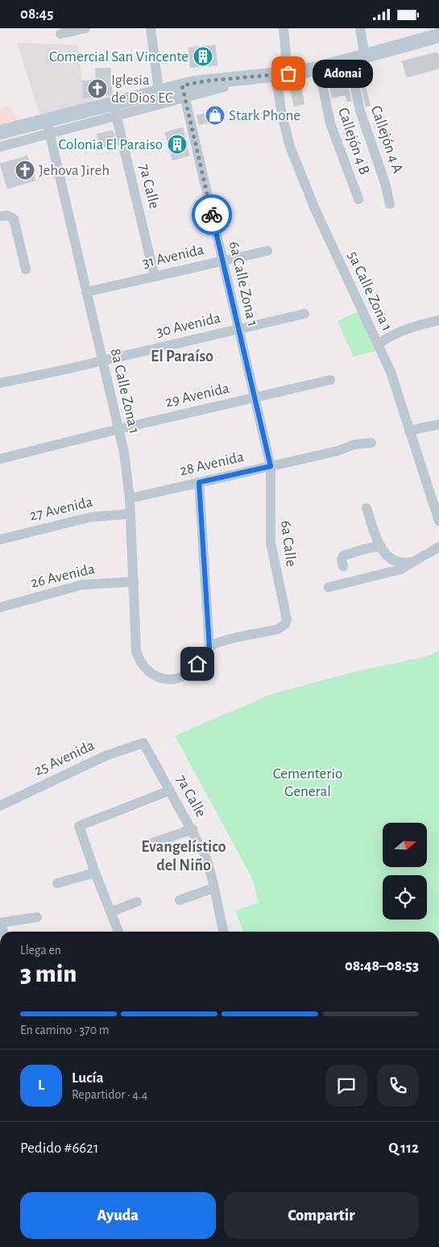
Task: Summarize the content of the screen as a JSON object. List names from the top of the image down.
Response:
{
  "streets": {
    "street": [
      "Callejón 4 A",
      "Callejón 4 B",
      "7a Calle",
      "31 Avenida",
      "6a Calle Zona 1",
      "5a Calle Zona 1",
      "30 Avenida",
      "8a Calle Zona 1",
      "29 Avenida",
      "28 Avenida",
      "27 Avenida",
      "6a Calle",
      "26 Avenida",
      "25 Avenida"
    ]
  },
  "crossings": [
    ["7a Calle", "31 Avenida"],
    ["7a Calle", "25 Avenida"],
    ["31 Avenida", "6a Calle Zona 1"],
    ["31 Avenida", "8a Calle Zona 1"],
    ["6a Calle Zona 1", "30 Avenida"],
    ["6a Calle Zona 1", "29 Avenida"],
    ["6a Calle Zona 1", "28 Avenida"],
    ["6a Calle Zona 1", "6a Calle"],
    ["30 Avenida", "8a Calle Zona 1"],
    ["8a Calle Zona 1", "29 Avenida"],
    ["8a Calle Zona 1", "28 Avenida"],
    ["8a Calle Zona 1", "27 Avenida"],
    ["8a Calle Zona 1", "6a Calle"],
    ["8a Calle Zona 1", "26 Avenida"],
    ["28 Avenida", "6a Calle"]
  ],
  "districts": ["El Paraíso", "Evangelístico del Niño"],
  "parks": ["Cementerio General"],
  "places": {
    "building": ["Comercial San Vincente", "Colonia El Paraiso"],
    "other": ["Adonai"],
    "church": ["Iglesia de Dios EC", "Jehova Jireh"],
    "shop": ["Stark Phone"]
  },
  "north": "right",
  "page": {
    "status": "08:45",
    "bubble": "Adonai",
    "heading": ["3 min", "Llega en", "08:48–08:53"],
    "panel": [
      "Lucía",
      "Repartidor · 4.4",
      "Pedido #6621",
      "Q 112"
    ],
    "bar": "En camino · 370 m",
    "round": "L",
    "buttons": ["Ayuda", "Compartir"]
  }
}
